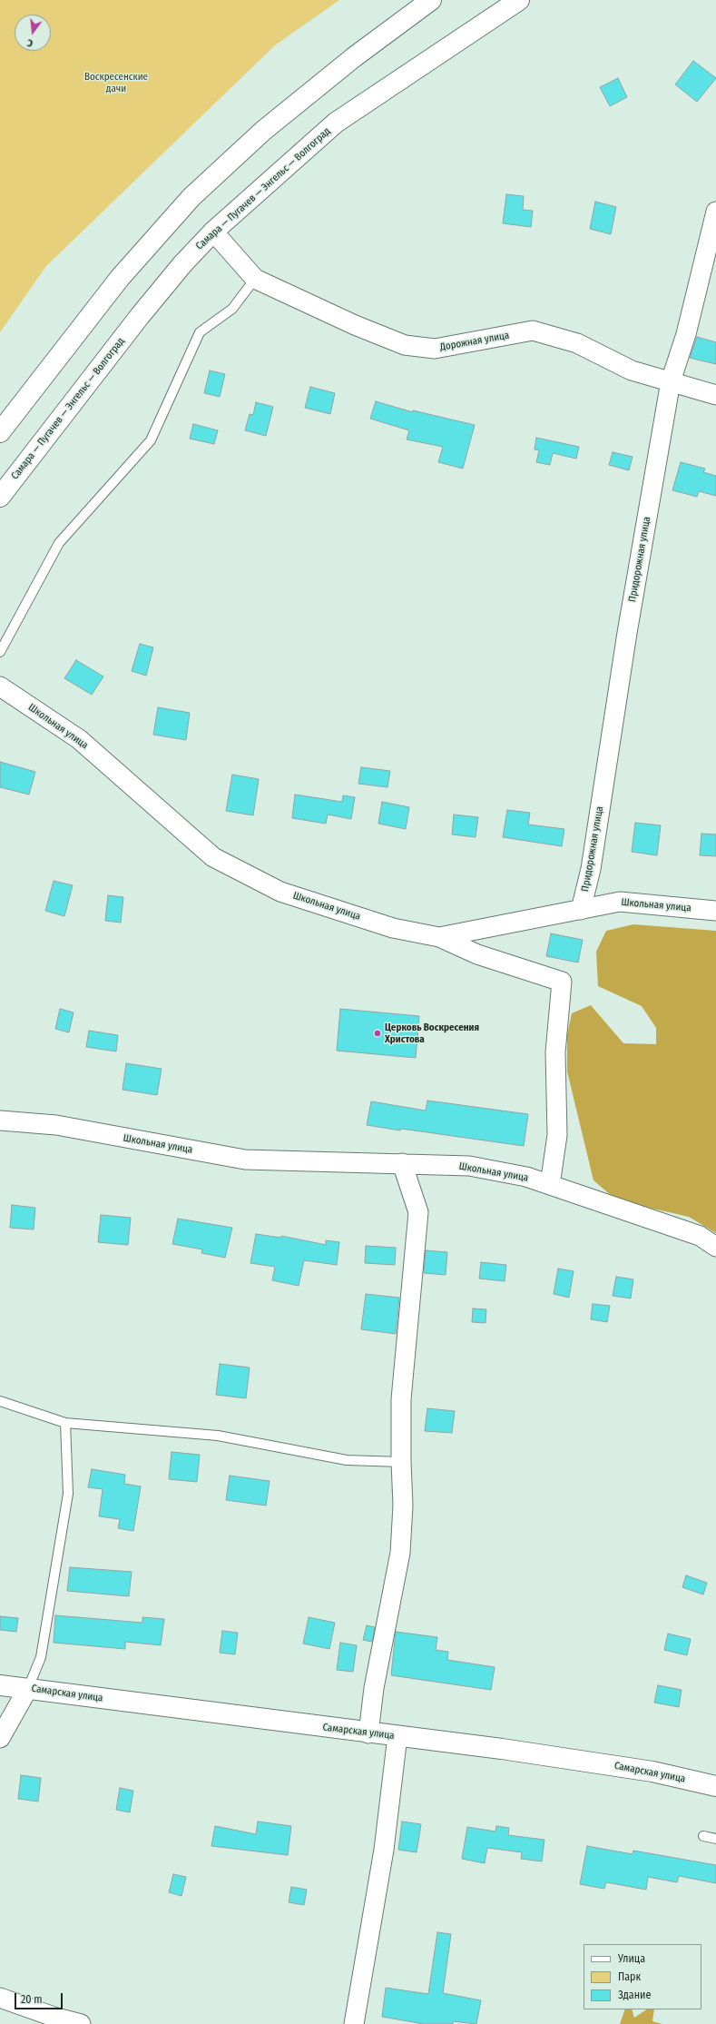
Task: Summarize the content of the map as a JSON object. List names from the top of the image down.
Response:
{
  "streets": {
    "main road": ["Самара — Пугачев — Энгельс — Волгоград", "Самарская улица"],
    "street": ["Дорожная улица", "Придорожная улица", "Школьная улица"]
  },
  "crossings": [
    ["Самара — Пугачев — Энгельс — Волгоград", "Дорожная улица"],
    ["Дорожная улица", "Придорожная улица"],
    ["Придорожная улица", "Школьная улица"]
  ],
  "parks": ["Воскресенские дачи"],
  "places": ["Церковь Воскресения Христова"],
  "legend": ["Улица", "Парк", "Здание"],
  "scale_bar": "20 m",
  "north": "bottom"
}
